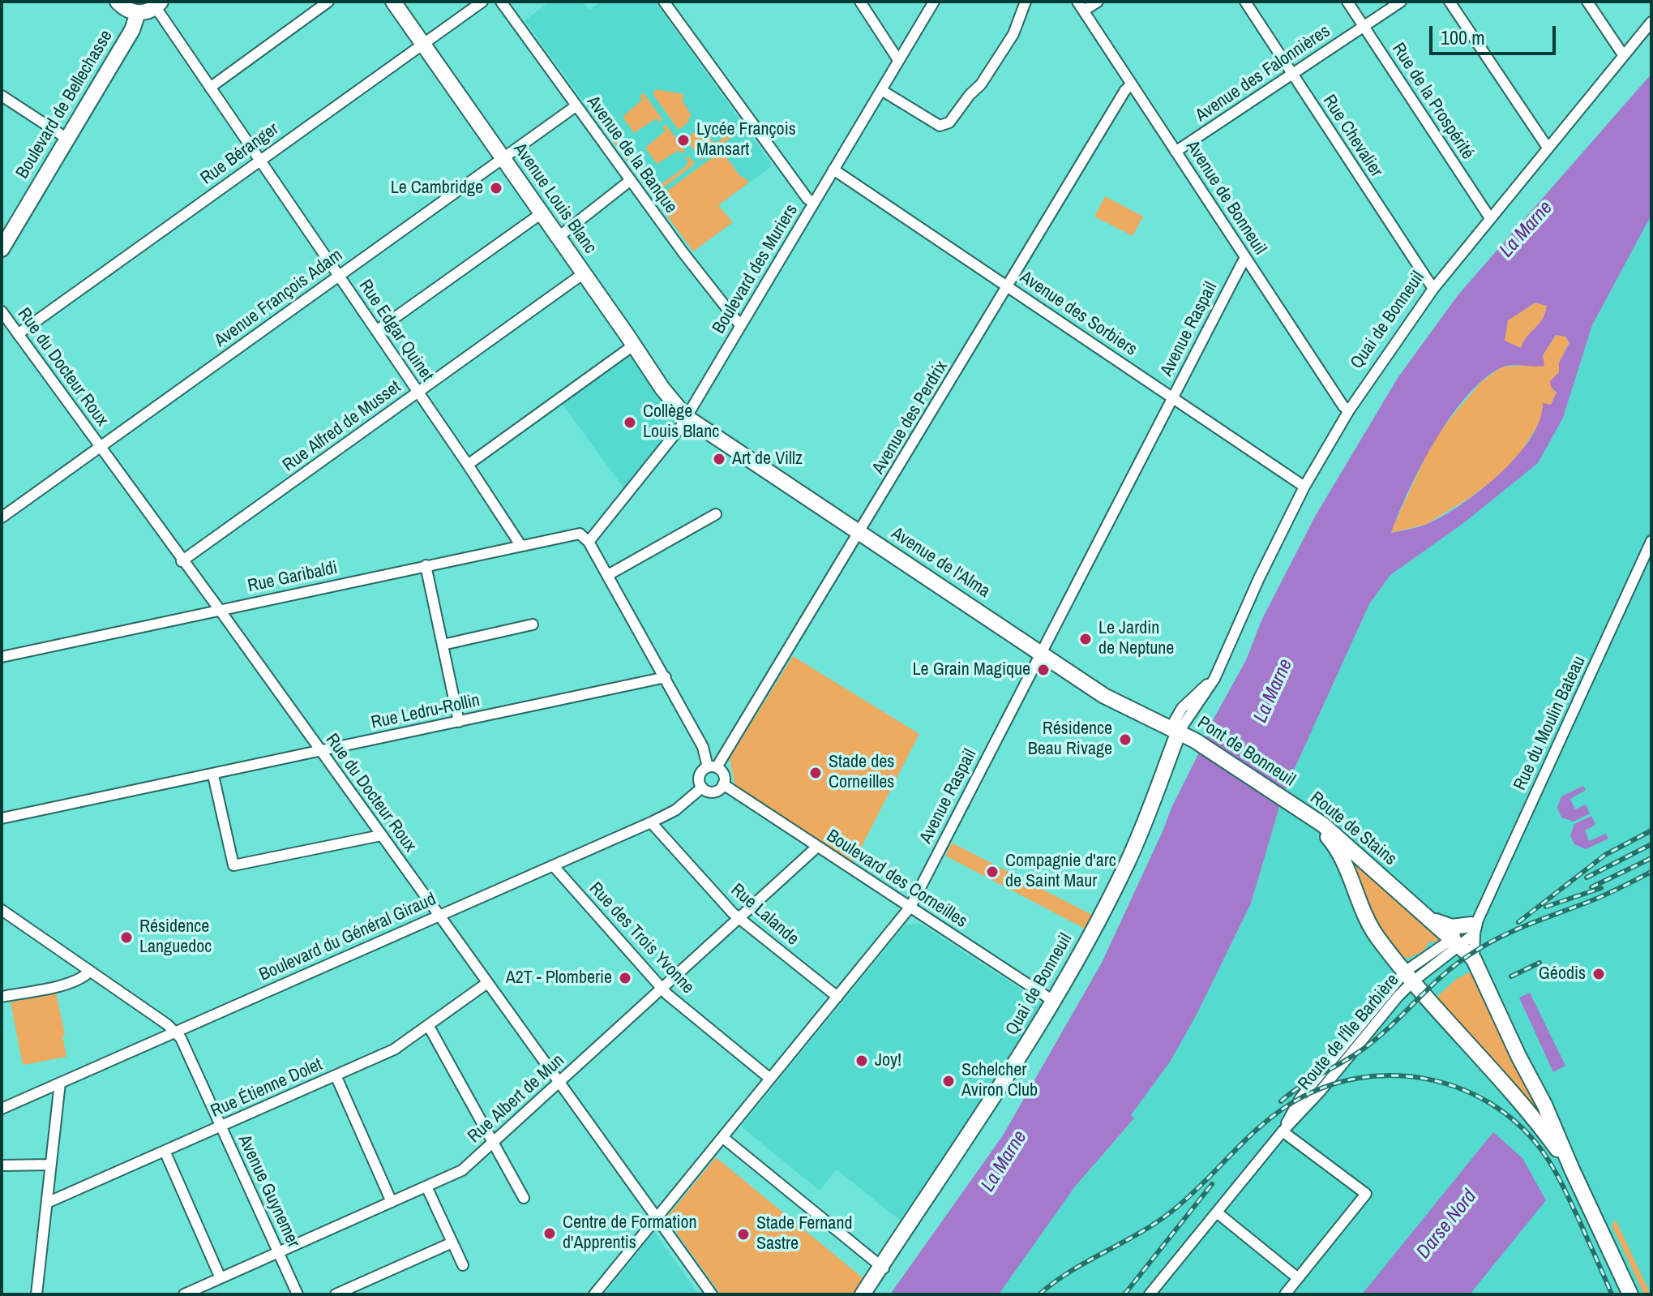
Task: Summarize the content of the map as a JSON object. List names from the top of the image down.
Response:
{
  "streets": {
    "main road": [
      "Boulevard de Bellechasse",
      "Avenue Louis Blanc",
      "Quai de Bonneuil",
      "Avenue de l'Alma",
      "Pont de Bonneuil",
      "Route de Stains"
    ],
    "street": [
      "Avenue des Falonnières",
      "Rue de la Prospérité",
      "Rue Chevalier",
      "Rue Béranger",
      "Avenue de la Banque",
      "Avenue de Bonneuil",
      "Boulevard des Muriers",
      "Avenue François Adam",
      "Avenue des Sorbiers",
      "Avenue Raspail",
      "Rue Edgar Quinet",
      "Rue du Docteur Roux",
      "Avenue des Perdrix",
      "Rue Alfred de Musset",
      "Rue Garibaldi",
      "Rue Ledru-Rollin",
      "Rue du Moulin Bateau",
      "Boulevard des Corneilles",
      "Rue Lalande",
      "Boulevard du Général Giraud",
      "Rue des Trois Yvonne",
      "Route de l'Île Barbière",
      "Rue Étienne Dolet",
      "Rue Albert de Mun",
      "Avenue Guynemer"
    ]
  },
  "crossings": [
    ["Avenue des Falonnières", "Rue de la Prospérité"],
    ["Avenue des Falonnières", "Rue Chevalier"],
    ["Avenue des Falonnières", "Avenue de Bonneuil"],
    ["Rue de la Prospérité", "Quai de Bonneuil"],
    ["Rue Chevalier", "Quai de Bonneuil"],
    ["Rue Béranger", "Avenue Louis Blanc"],
    ["Rue Béranger", "Rue Edgar Quinet"],
    ["Rue Béranger", "Rue du Docteur Roux"],
    ["Avenue de la Banque", "Boulevard des Muriers"],
    ["Avenue de la Banque", "Avenue François Adam"],
    ["Avenue de Bonneuil", "Quai de Bonneuil"],
    ["Avenue de Bonneuil", "Avenue Raspail"],
    ["Avenue de Bonneuil", "Avenue des Perdrix"],
    ["Avenue Louis Blanc", "Boulevard des Muriers"],
    ["Avenue Louis Blanc", "Avenue François Adam"],
    ["Avenue Louis Blanc", "Rue Alfred de Musset"],
    ["Avenue Louis Blanc", "Avenue de l'Alma"],
    ["Boulevard des Muriers", "Avenue des Sorbiers"],
    ["Boulevard des Muriers", "Avenue de l'Alma"],
    ["Boulevard des Muriers", "Rue Garibaldi"],
    ["Avenue François Adam", "Rue Edgar Quinet"],
    ["Avenue François Adam", "Rue du Docteur Roux"],
    ["Avenue des Sorbiers", "Quai de Bonneuil"],
    ["Avenue des Sorbiers", "Avenue Raspail"],
    ["Avenue des Sorbiers", "Avenue des Perdrix"],
    ["Quai de Bonneuil", "Avenue de l'Alma"],
    ["Quai de Bonneuil", "Pont de Bonneuil"],
    ["Quai de Bonneuil", "Boulevard des Corneilles"],
    ["Avenue Raspail", "Rue du Docteur Roux"],
    ["Avenue Raspail", "Avenue de l'Alma"],
    ["Avenue Raspail", "Boulevard des Corneilles"],
    ["Avenue Raspail", "Rue Lalande"],
    ["Avenue Raspail", "Rue des Trois Yvonne"],
    ["Rue Edgar Quinet", "Rue Alfred de Musset"],
    ["Rue Edgar Quinet", "Rue Garibaldi"],
    ["Rue du Docteur Roux", "Rue Alfred de Musset"],
    ["Rue du Docteur Roux", "Rue Garibaldi"],
    ["Rue du Docteur Roux", "Rue Ledru-Rollin"],
    ["Rue du Docteur Roux", "Boulevard du Général Giraud"],
    ["Rue du Docteur Roux", "Rue Étienne Dolet"],
    ["Rue du Docteur Roux", "Rue Albert de Mun"],
    ["Avenue des Perdrix", "Avenue de l'Alma"],
    ["Avenue des Perdrix", "Boulevard des Corneilles"],
    ["Avenue des Perdrix", "Boulevard du Général Giraud"],
    ["Avenue de l'Alma", "Pont de Bonneuil"],
    ["Rue du Moulin Bateau", "Route de l'Île Barbière"],
    ["Pont de Bonneuil", "Route de Stains"],
    ["Route de Stains", "Route de l'Île Barbière"],
    ["Boulevard des Corneilles", "Boulevard du Général Giraud"],
    ["Boulevard des Corneilles", "Rue Albert de Mun"],
    ["Rue Lalande", "Boulevard du Général Giraud"],
    ["Rue Lalande", "Rue Albert de Mun"],
    ["Boulevard du Général Giraud", "Rue des Trois Yvonne"],
    ["Boulevard du Général Giraud", "Avenue Guynemer"],
    ["Rue des Trois Yvonne", "Rue Albert de Mun"],
    ["Rue Étienne Dolet", "Avenue Guynemer"],
    ["Rue Albert de Mun", "Avenue Guynemer"]
  ],
  "water": ["La Marne", "Darse Nord"],
  "places": [
    "Lycée François Mansart",
    "Le Cambridge",
    "Collège Louis Blanc",
    "Art de Villz",
    "Le Jardin de Neptune",
    "Le Grain Magique",
    "Résidence Beau Rivage",
    "Stade des Corneilles",
    "Compagnie d'arc de Saint Maur",
    "Résidence Languedoc",
    "Géodis",
    "A2T - Plomberie",
    "Joy!",
    "Schelcher Aviron Club",
    "Centre de Formation d'Apprentis",
    "Stade Fernand Sastre"
  ],
  "scale_bar": "100 m"
}
